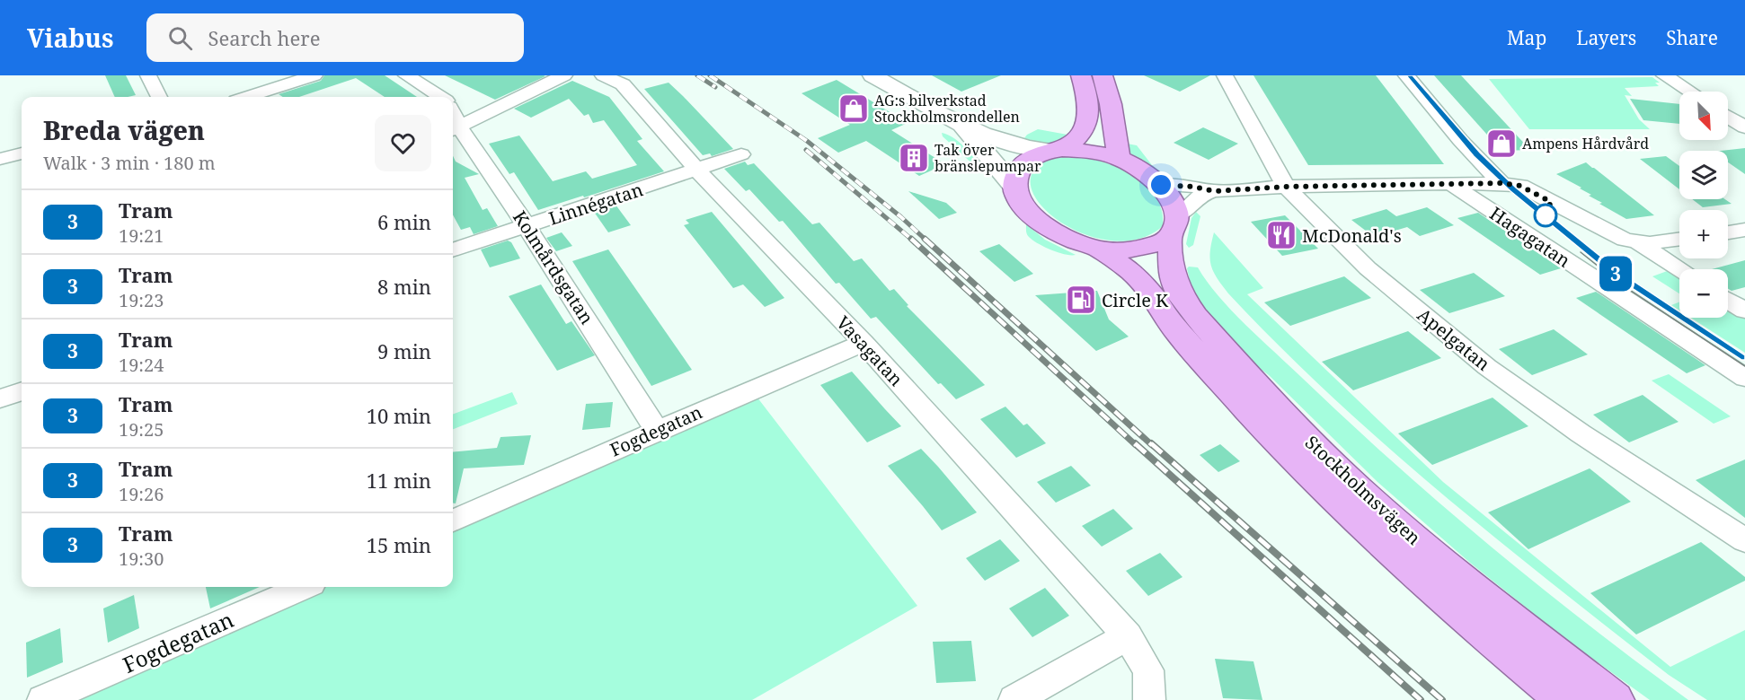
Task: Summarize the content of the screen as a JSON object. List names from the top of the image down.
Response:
{
  "streets": {
    "highway": ["Stockholmsvägen"],
    "street": [
      "Linnégatan",
      "Hagagatan",
      "Kolmårdsgatan",
      "Apelgatan",
      "Vasagatan",
      "Fogdegatan"
    ]
  },
  "crossings": [
    ["Linnégatan", "Kolmårdsgatan"],
    ["Linnégatan", "Vasagatan"],
    ["Kolmårdsgatan", "Fogdegatan"],
    ["Vasagatan", "Fogdegatan"]
  ],
  "places": {
    "shop": ["AG:s bilverkstad Stockholmsrondellen", "Ampens Hårdvård"],
    "building": ["Tak över bränslepumpar"],
    "restaurant": ["McDonald's"],
    "fuel station": ["Circle K"]
  },
  "lines": ["tram line 3"],
  "north": "bottom right",
  "page": {
    "header": "Viabus",
    "search": "Search here",
    "nav": ["Map", "Layers", "Share"],
    "on_map": "3",
    "map_buttons": ["+", "−"],
    "heading": ["Breda vägen", "Walk · 3 min · 180 m"],
    "list": [
      {
        "mark": "3",
        "name": "Tram",
        "note": "19:21",
        "value": "6 min"
      },
      {
        "mark": "3",
        "name": "Tram",
        "note": "19:23",
        "value": "8 min"
      },
      {
        "mark": "3",
        "name": "Tram",
        "note": "19:24",
        "value": "9 min"
      },
      {
        "mark": "3",
        "name": "Tram",
        "note": "19:25",
        "value": "10 min"
      },
      {
        "mark": "3",
        "name": "Tram",
        "note": "19:26",
        "value": "11 min"
      },
      {
        "mark": "3",
        "name": "Tram",
        "note": "19:30",
        "value": "15 min"
      }
    ]
  }
}
